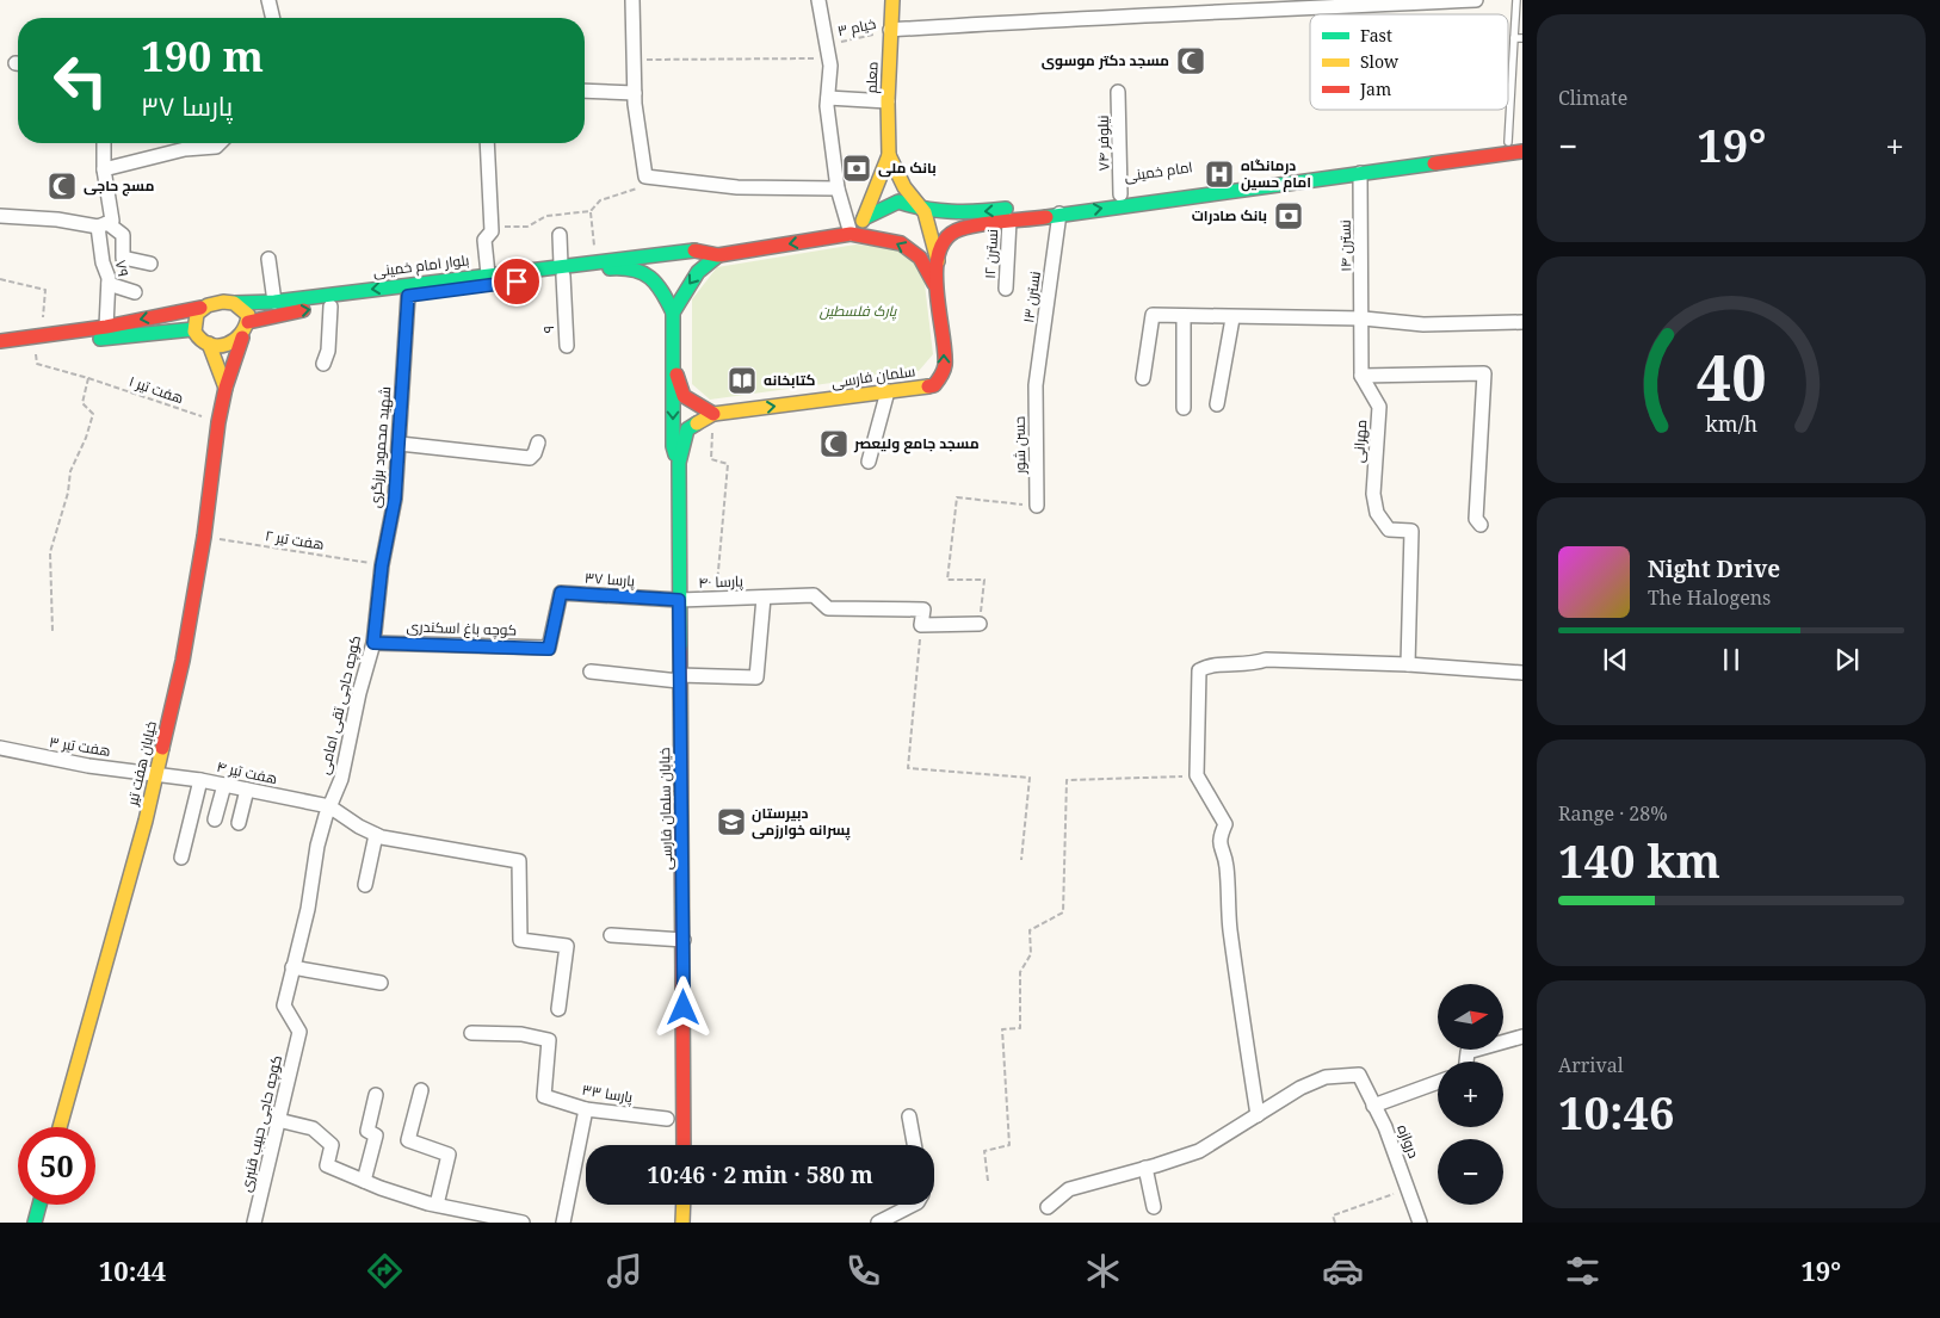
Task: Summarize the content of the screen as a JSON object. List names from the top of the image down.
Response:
{
  "streets": {
    "main road": [
      "معلم",
      "امام خمینی",
      "بلوار امام خمینی",
      "سلمان فارسی",
      "خیابان هفت تیر",
      "خیابان سلمان فارسی"
    ],
    "street": [
      "نیلوفر ۷۴",
      "نسترن ۱۴",
      "نسترن ۱۲",
      "۷۹",
      "نسترن ۱۳",
      "۹",
      "مهرانی",
      "حسن شور",
      "شهید محمود برزگری",
      "پارسا ۳۷",
      "پارسا ۴۰",
      "کوچه باغ اسکندری",
      "کوچه حاجی تقی امامی",
      "هفت تیر ۳",
      "هفت تیر ۴",
      "پارسا ۳۳",
      "کوچه حاجی حبیب قنبری",
      "دروازه"
    ],
    "path": ["خیام ۳", "هفت تیر ۱", "هفت تیر ۲"]
  },
  "crossings": [
    ["خیام ۳", "معلم"],
    ["نیلوفر ۷۴", "امام خمینی"],
    ["امام خمینی", "نسترن ۱۴"],
    ["امام خمینی", "نسترن ۱۲"],
    ["امام خمینی", "نسترن ۱۳"],
    ["بلوار امام خمینی", "۹"],
    ["بلوار امام خمینی", "شهید محمود برزگری"],
    ["بلوار امام خمینی", "خیابان هفت تیر"],
    ["نسترن ۱۳", "حسن شور"],
    ["هفت تیر ۱", "خیابان هفت تیر"],
    ["شهید محمود برزگری", "هفت تیر ۲"],
    ["شهید محمود برزگری", "کوچه حاجی تقی امامی"],
    ["هفت تیر ۲", "کوچه حاجی تقی امامی"],
    ["هفت تیر ۲", "خیابان هفت تیر"],
    ["پارسا ۳۷", "پارسا ۴۰"],
    ["پارسا ۳۷", "کوچه باغ اسکندری"],
    ["پارسا ۳۷", "خیابان سلمان فارسی"],
    ["پارسا ۴۰", "خیابان سلمان فارسی"],
    ["کوچه باغ اسکندری", "کوچه حاجی تقی امامی"],
    ["کوچه حاجی تقی امامی", "هفت تیر ۴"],
    ["کوچه حاجی تقی امامی", "کوچه حاجی حبیب قنبری"],
    ["هفت تیر ۳", "خیابان هفت تیر"],
    ["هفت تیر ۳", "هفت تیر ۴"],
    ["خیابان هفت تیر", "هفت تیر ۴"]
  ],
  "parks": ["پارک فلسطین"],
  "places": {
    "mosque": ["مسجد دکتر موسوی", "مسج حاجی", "مسجد جامع ولیعصر"],
    "bank": ["بانک ملی", "بانک صادرات"],
    "hospital": ["درمانگاه امام حسین"],
    "library": ["کتابخانه"],
    "school or university": ["دبیرستان پسرانه خوارزمی"]
  },
  "legend": ["Fast", "Slow", "Jam"],
  "north": "right",
  "page": {
    "tile": [
      "Climate",
      ["Range · 28%", "140 km"],
      ["Arrival", "10:46"]
    ],
    "turn": ["190 m", "پارسا ۳۷"],
    "heat": ["−", "19°", "+"],
    "song": ["Night Drive", "The Halogens"],
    "map_buttons": ["+", "−"],
    "limit": "50",
    "trip": "10:46 · 2 min · 580 m",
    "tabs": ["10:44", "19°"],
    "gauge": ["40", "km/h"]
  }
}
